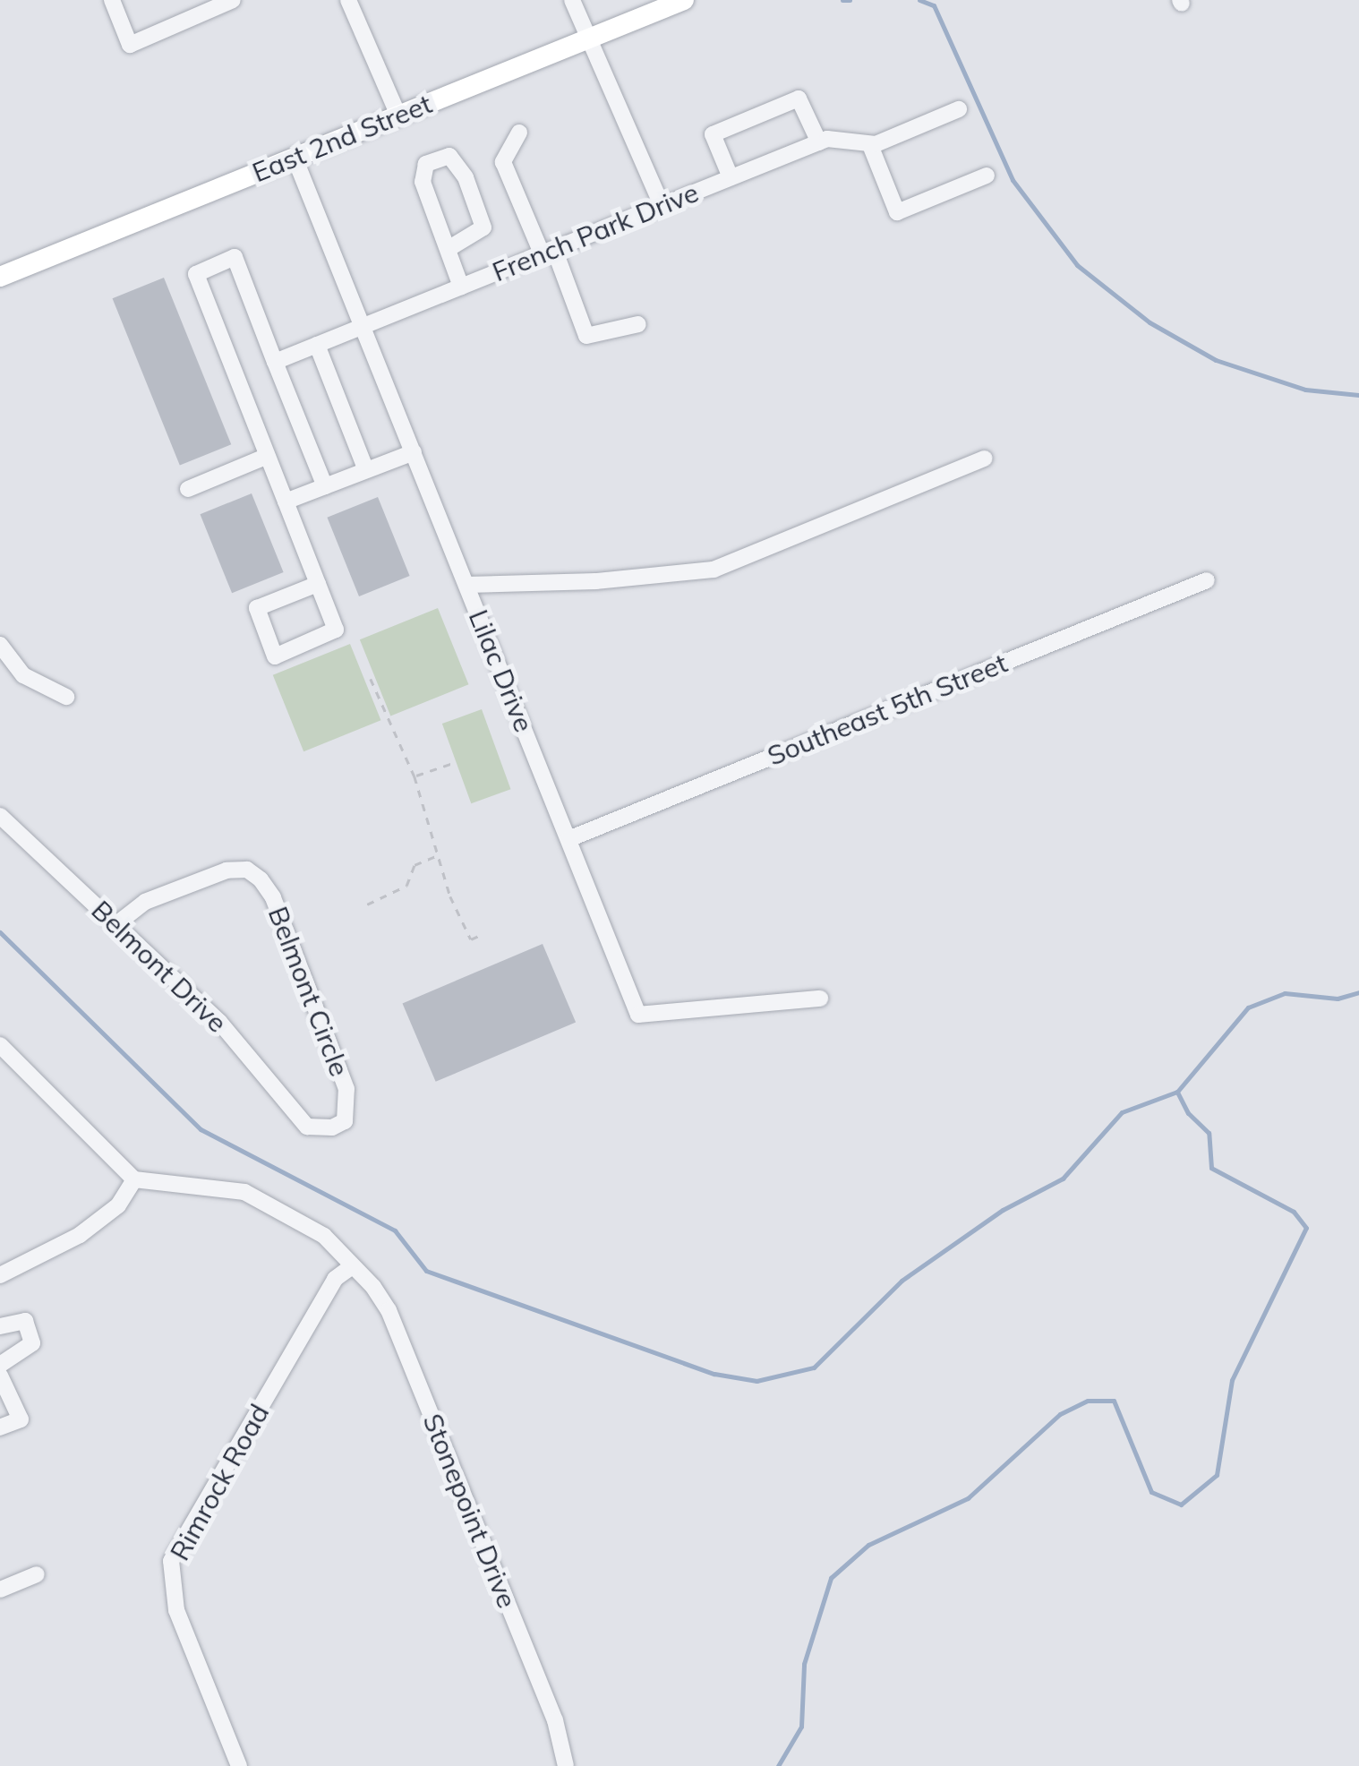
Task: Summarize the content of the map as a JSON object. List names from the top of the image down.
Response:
{
  "streets": {
    "main road": ["East 2nd Street"],
    "street": [
      "French Park Drive",
      "Lilac Drive",
      "Southeast 5th Street",
      "Belmont Drive",
      "Belmont Circle",
      "Rimrock Road",
      "Stonepoint Drive"
    ]
  },
  "crossings": [
    ["East 2nd Street", "Lilac Drive"],
    ["French Park Drive", "Lilac Drive"],
    ["Lilac Drive", "Southeast 5th Street"],
    ["Belmont Drive", "Belmont Circle"],
    ["Rimrock Road", "Stonepoint Drive"]
  ]
}
